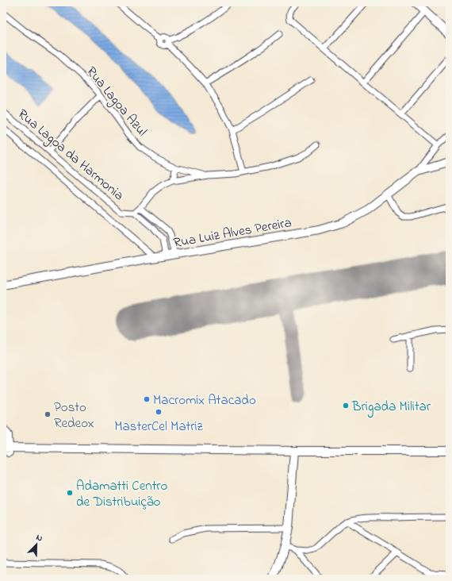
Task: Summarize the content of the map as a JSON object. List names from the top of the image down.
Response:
{
  "streets": {
    "street": ["Rua Lagoa Azul", "Rua Lagoa da Harmonia", "Rua Luiz Alves Pereira"]
  },
  "crossings": [
    ["Rua Lagoa Azul", "Rua Lagoa da Harmonia"]
  ],
  "places": [
    "Macromix Atacado",
    "Brigada Militar",
    "MasterCel Matriz",
    "Posto Redeox",
    "Adamatti Centro de Distribuição"
  ],
  "north": "top right"
}
